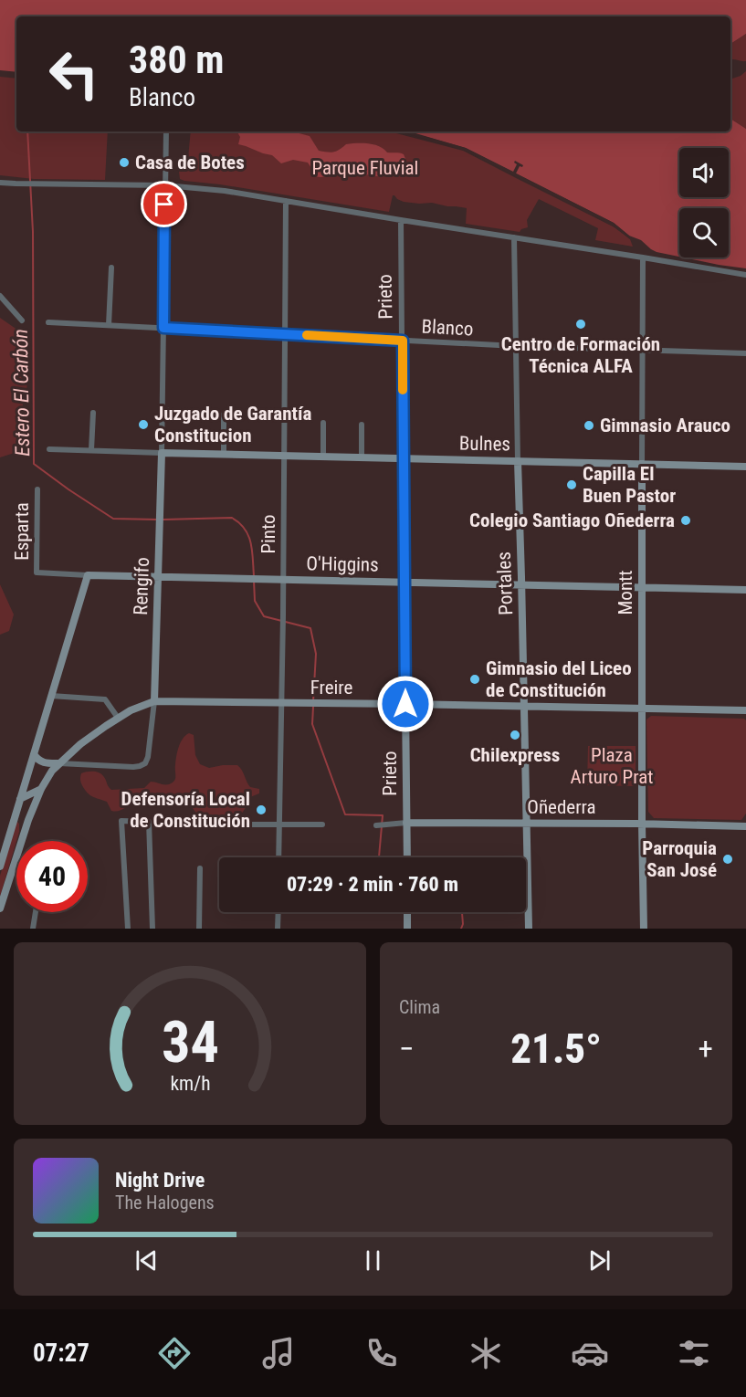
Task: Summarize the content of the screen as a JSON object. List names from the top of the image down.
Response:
{
  "streets": {
    "street": [
      "Prieto",
      "Blanco",
      "Bulnes",
      "Esparta",
      "Pinto",
      "O'Higgins",
      "Portales",
      "Rengifo",
      "Montt",
      "Freire",
      "Oñederra"
    ]
  },
  "crossings": [
    ["Prieto", "Blanco"],
    ["Prieto", "Bulnes"],
    ["Prieto", "O'Higgins"],
    ["Prieto", "Freire"],
    ["Prieto", "Oñederra"],
    ["Blanco", "Pinto"],
    ["Blanco", "Portales"],
    ["Blanco", "Rengifo"],
    ["Blanco", "Montt"],
    ["Bulnes", "Pinto"],
    ["Bulnes", "Portales"],
    ["Bulnes", "Rengifo"],
    ["Bulnes", "Montt"],
    ["Esparta", "O'Higgins"],
    ["Pinto", "O'Higgins"],
    ["Pinto", "Freire"],
    ["O'Higgins", "Portales"],
    ["O'Higgins", "Rengifo"],
    ["O'Higgins", "Montt"],
    ["Portales", "Freire"],
    ["Portales", "Oñederra"],
    ["Rengifo", "Freire"],
    ["Montt", "Freire"],
    ["Montt", "Oñederra"]
  ],
  "water": ["Estero El Carbón"],
  "parks": ["Parque Fluvial", "Plaza Arturo Prat"],
  "places": [
    "Casa de Botes",
    "Centro de Formación Técnica ALFA",
    "Juzgado de Garantía Constitucion",
    "Gimnasio Arauco",
    "Capilla El Buen Pastor",
    "Colegio Santiago Oñederra",
    "Gimnasio del Liceo de Constitución",
    "Chilexpress",
    "Defensoría Local de Constitución",
    "Parroquia San José"
  ],
  "page": {
    "turn": ["380 m", "Blanco"],
    "limit": "40",
    "trip": "07:29 · 2 min · 760 m",
    "tile": "Clima",
    "heat": ["−", "21.5°", "+"],
    "song": ["Night Drive", "The Halogens"],
    "tabs": "07:27",
    "gauge": ["34", "km/h"]
  }
}
